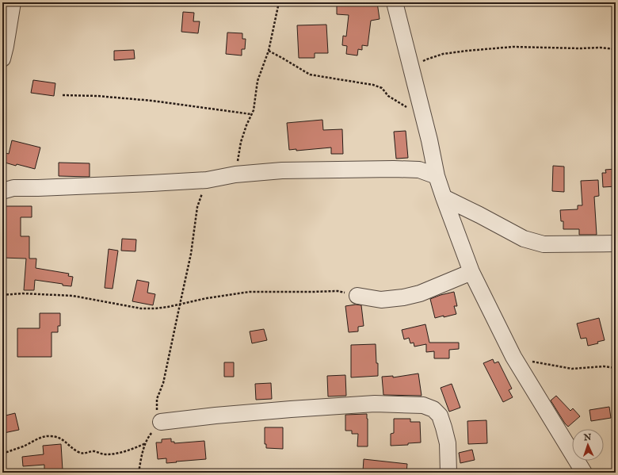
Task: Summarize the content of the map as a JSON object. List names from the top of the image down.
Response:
{
  "north": "top"
}
